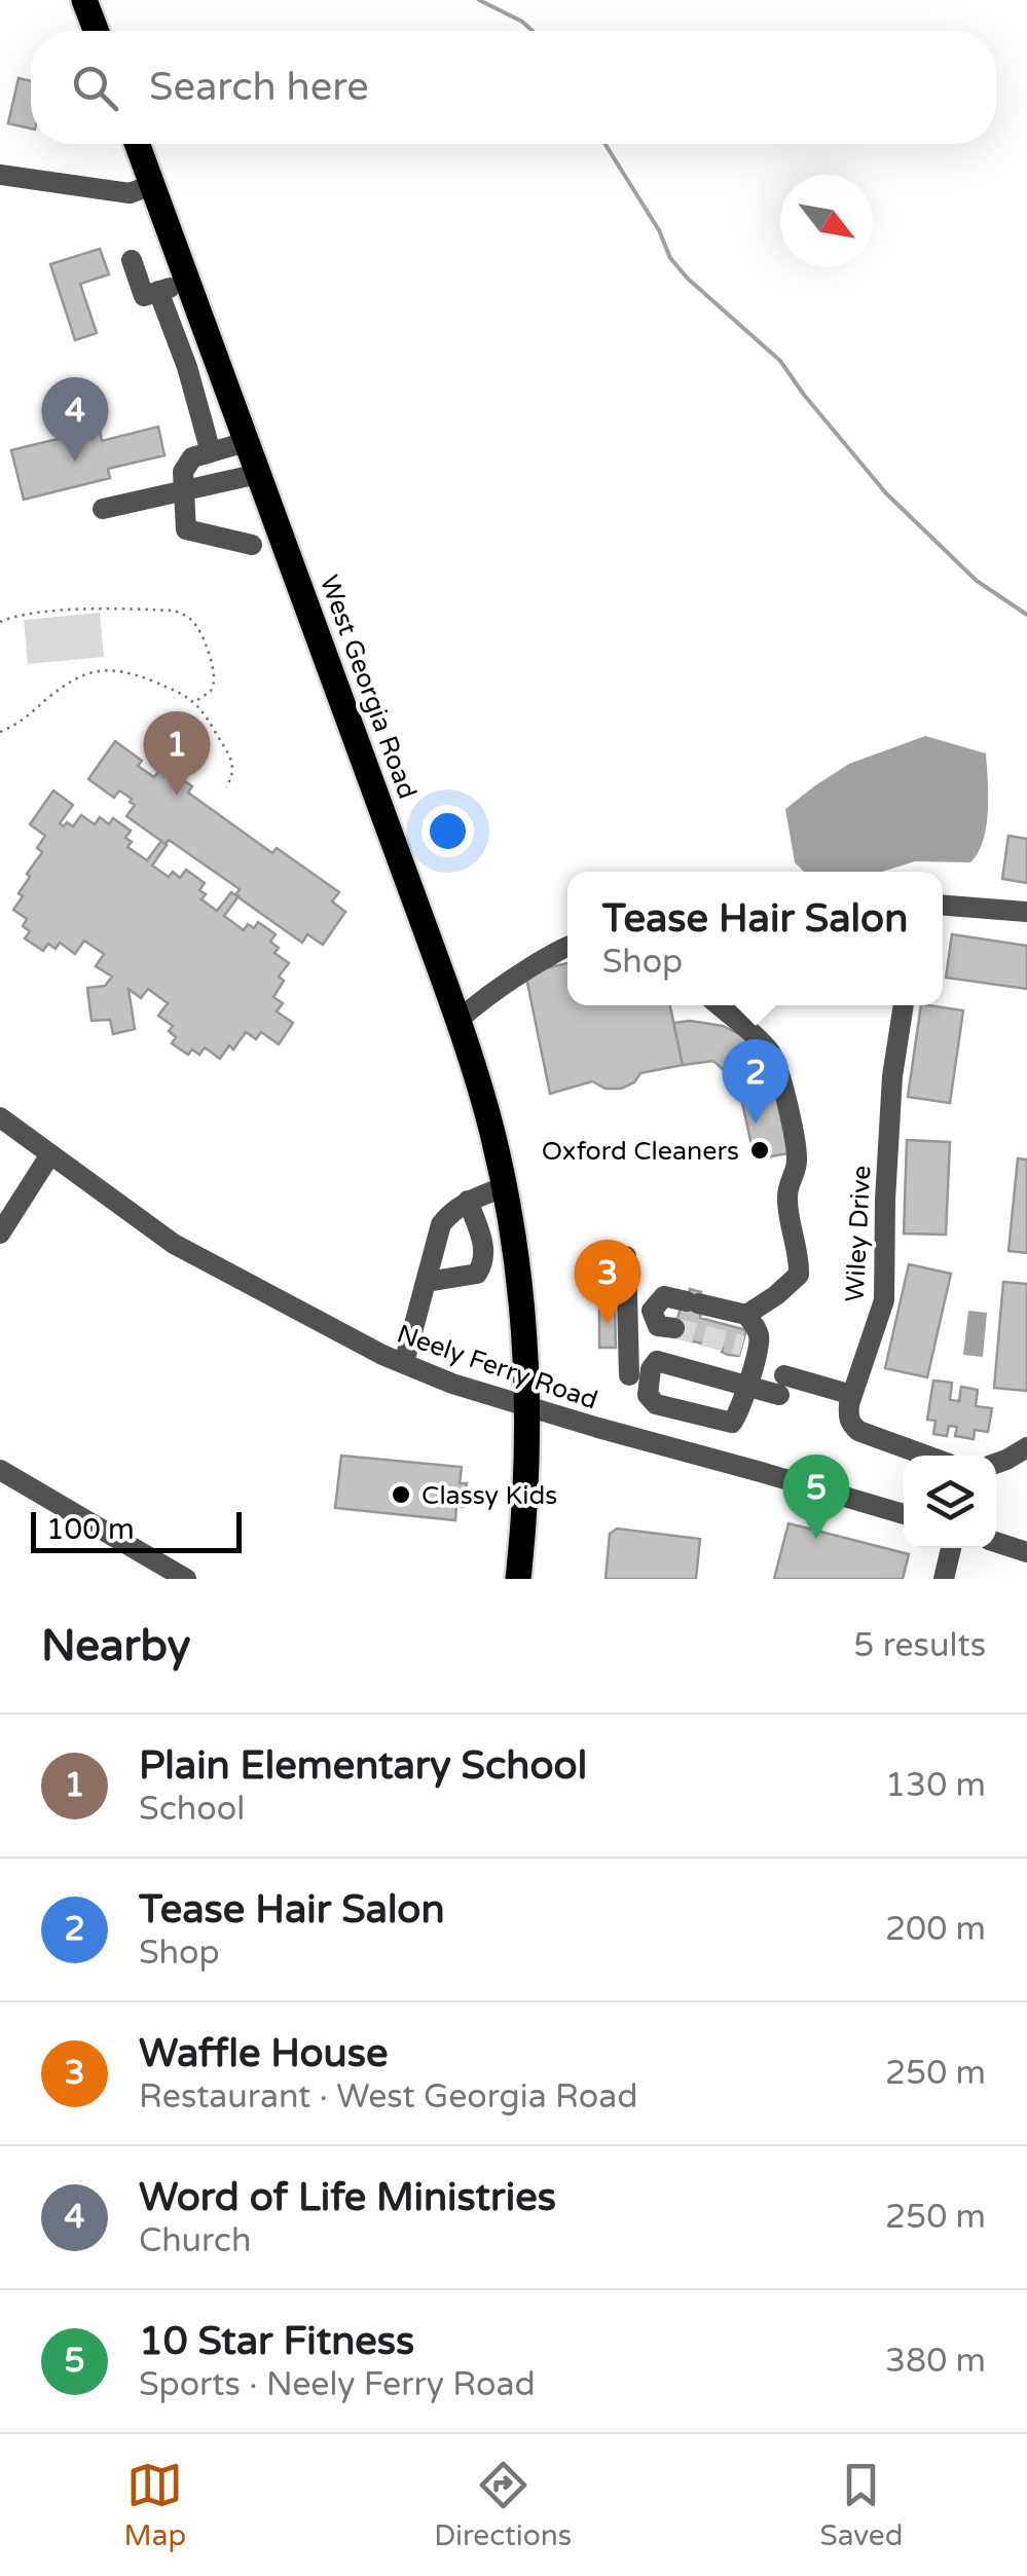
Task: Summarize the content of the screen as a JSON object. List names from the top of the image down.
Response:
{
  "streets": {
    "main road": ["West Georgia Road"],
    "street": ["Wiley Drive", "Neely Ferry Road"]
  },
  "crossings": [
    ["West Georgia Road", "Neely Ferry Road"]
  ],
  "places": ["Oxford Cleaners", "Classy Kids"],
  "scale_bar": "100 m",
  "north": "bottom right",
  "page": {
    "search": "Search here",
    "pins": [
      "4",
      "1",
      "2",
      "3",
      "5"
    ],
    "popup": ["Tease Hair Salon", "Shop"],
    "scale": "100 m",
    "heading": ["Nearby", "5 results"],
    "list": [
      {
        "mark": "1",
        "name": "Plain Elementary School",
        "note": "School",
        "value": "130 m"
      },
      {
        "mark": "2",
        "name": "Tease Hair Salon",
        "note": "Shop",
        "value": "200 m"
      },
      {
        "mark": "3",
        "name": "Waffle House",
        "note": "Restaurant · West Georgia Road",
        "value": "250 m"
      },
      {
        "mark": "4",
        "name": "Word of Life Ministries",
        "note": "Church",
        "value": "250 m"
      },
      {
        "mark": "5",
        "name": "10 Star Fitness",
        "note": "Sports · Neely Ferry Road",
        "value": "380 m"
      }
    ],
    "nav": ["Map", "Directions", "Saved"]
  }
}
